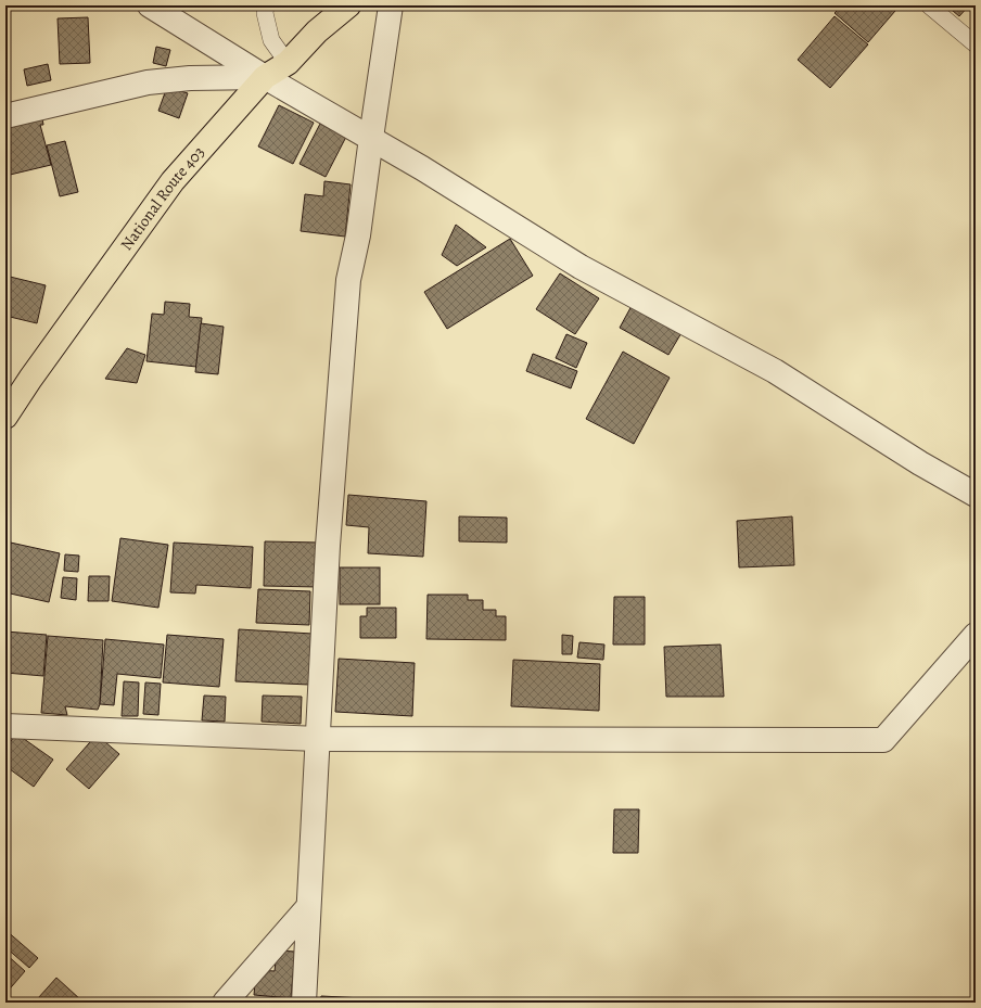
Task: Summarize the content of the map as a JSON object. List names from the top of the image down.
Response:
{
  "streets": {
    "highway": ["National Route 403"]
  }
}
